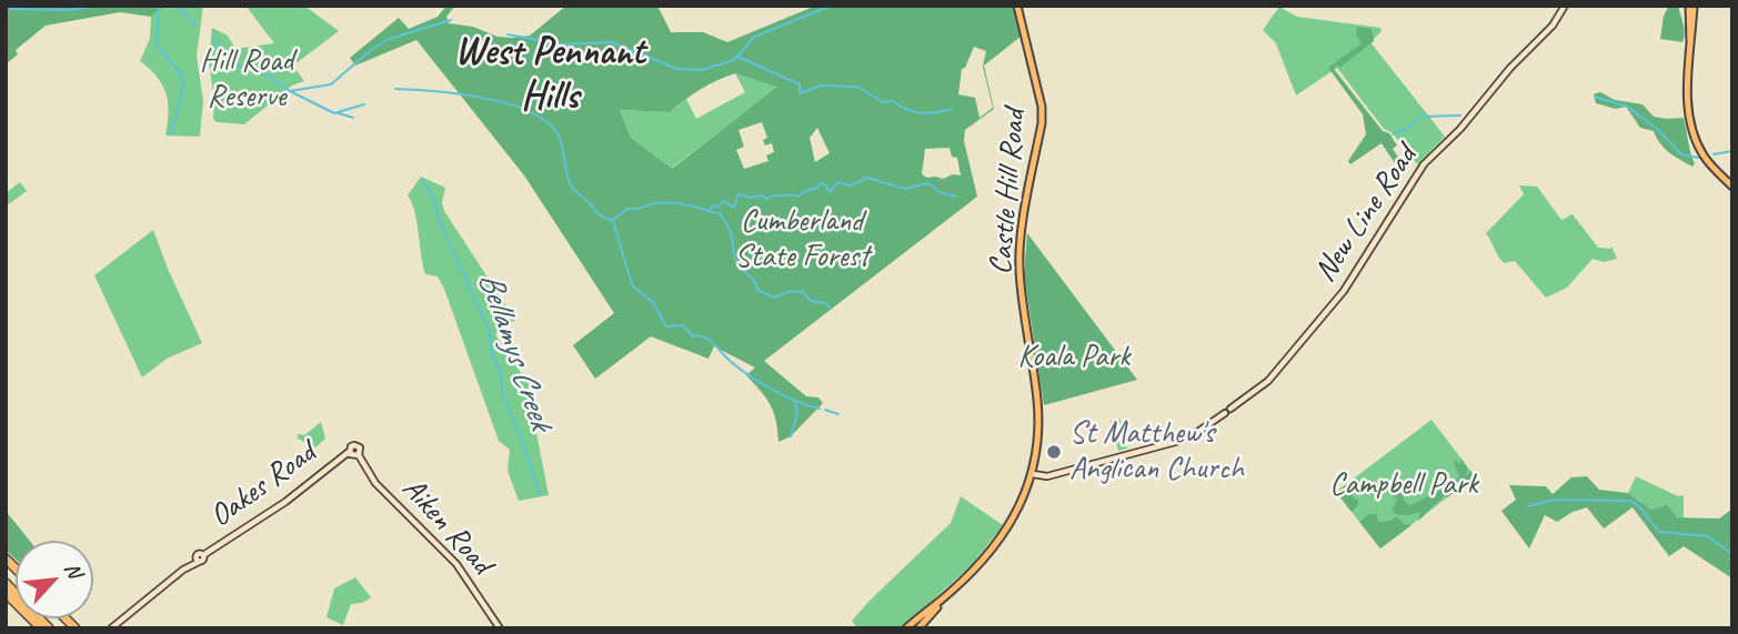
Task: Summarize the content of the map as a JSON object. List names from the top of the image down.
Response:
{
  "streets": {
    "main road": [
      "Castle Hill Road",
      "New Line Road",
      "Oakes Road",
      "Aiken Road"
    ]
  },
  "crossings": [
    ["Oakes Road", "Aiken Road"]
  ],
  "districts": ["West Pennant Hills"],
  "water": ["Bellamys Creek"],
  "parks": [
    "Hill Road Reserve",
    "Cumberland State Forest",
    "Koala Park",
    "Campbell Park"
  ],
  "places": ["St Matthew's Anglican Church"],
  "north": "top right"
}
